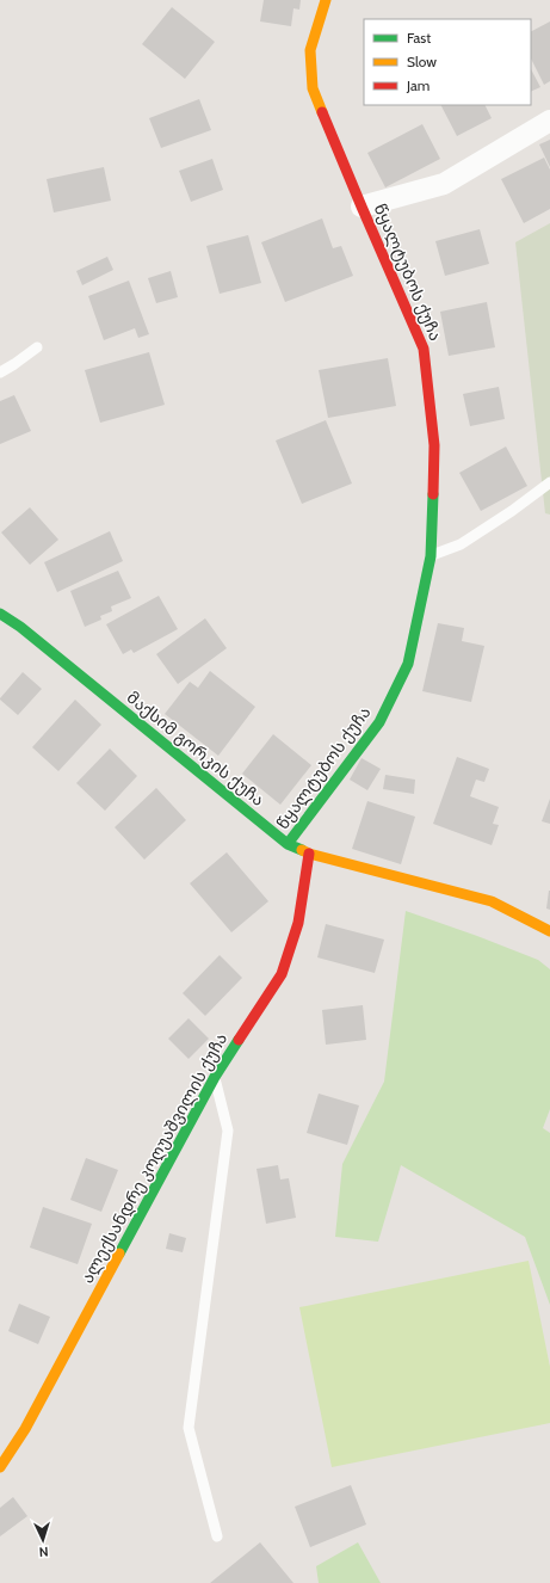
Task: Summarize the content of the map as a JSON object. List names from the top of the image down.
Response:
{
  "streets": {
    "street": ["წყალტუბოს ქუჩა", "მაქსიმ გორკის ქუჩა", "ალექსანდრე კოღუაშვილის ქუჩა"]
  },
  "crossings": [
    ["წყალტუბოს ქუჩა", "მაქსიმ გორკის ქუჩა"],
    ["მაქსიმ გორკის ქუჩა", "ალექსანდრე კოღუაშვილის ქუჩა"]
  ],
  "legend": ["Fast", "Slow", "Jam"],
  "north": "bottom"
}
